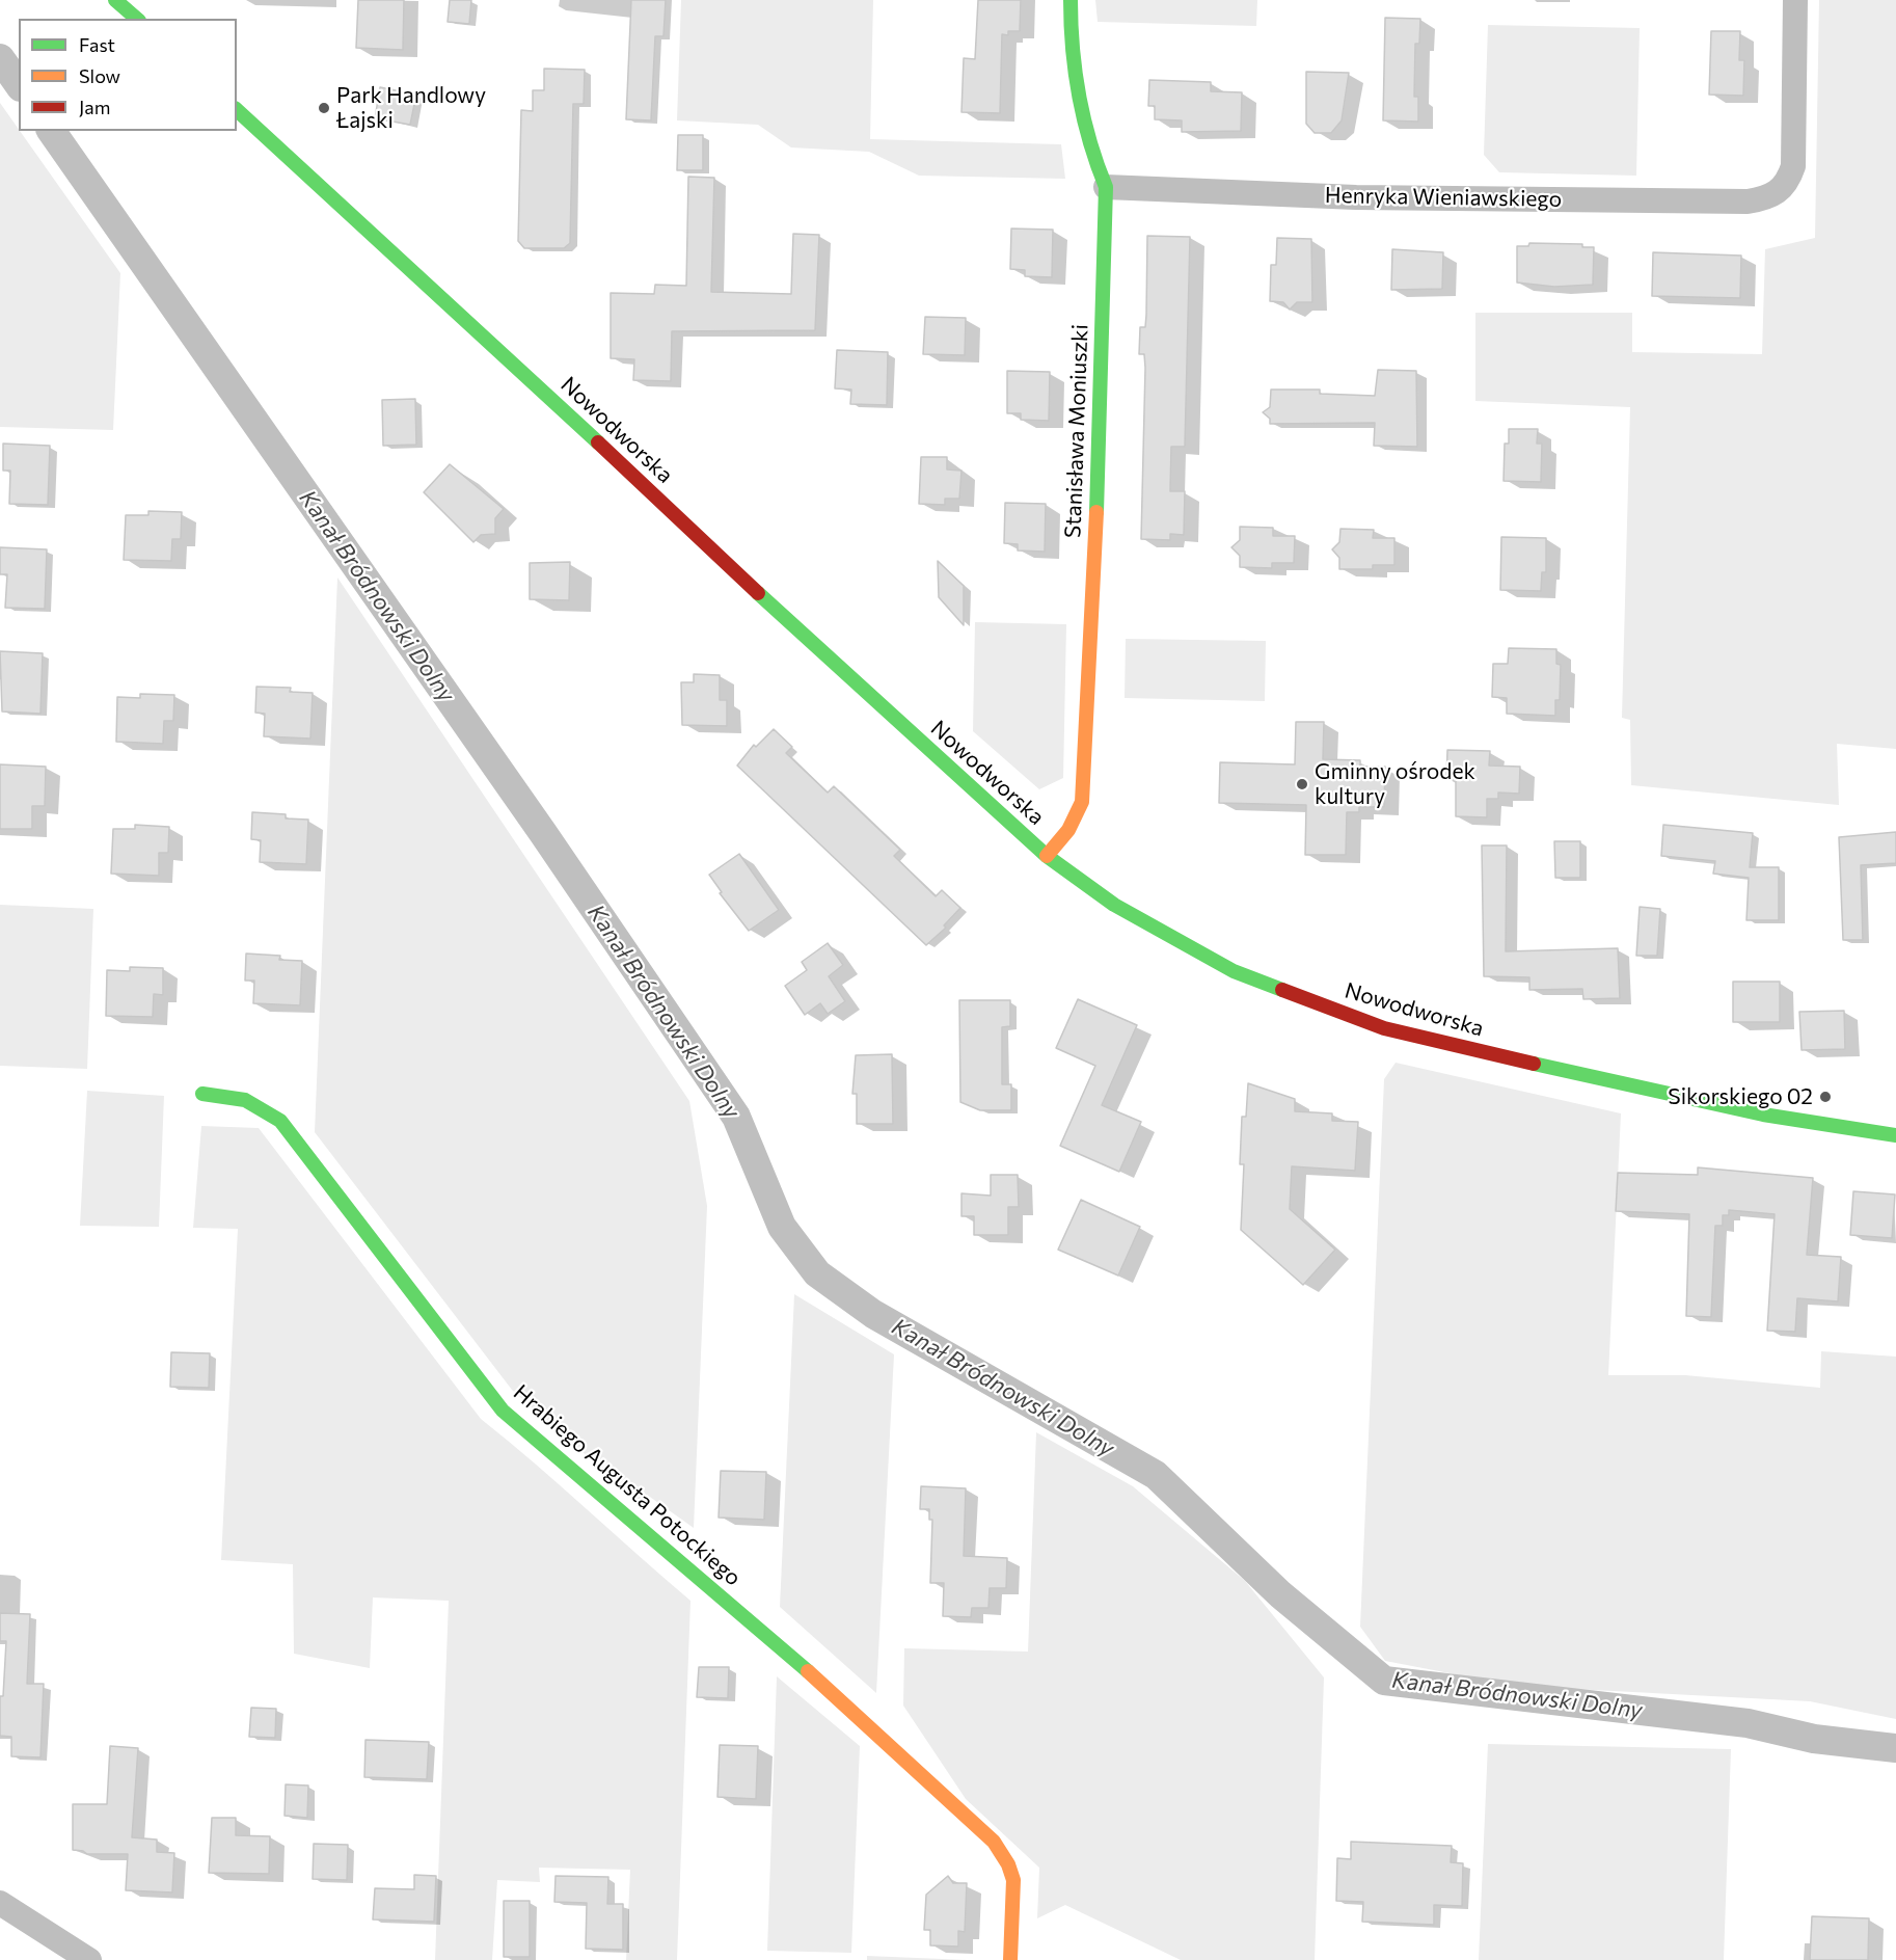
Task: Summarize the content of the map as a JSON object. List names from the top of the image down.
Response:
{
  "streets": {
    "street": [
      "Henryka Wieniawskiego",
      "Nowodworska",
      "Stanisława Moniuszki",
      "Hrabiego Augusta Potockiego"
    ]
  },
  "crossings": [
    ["Henryka Wieniawskiego", "Stanisława Moniuszki"],
    ["Nowodworska", "Stanisława Moniuszki"]
  ],
  "water": ["Kanał Bródnowski Dolny"],
  "places": ["Park Handlowy Łajski", "Gminny ośrodek kultury", "Sikorskiego 02"],
  "legend": ["Fast", "Slow", "Jam"]
}
